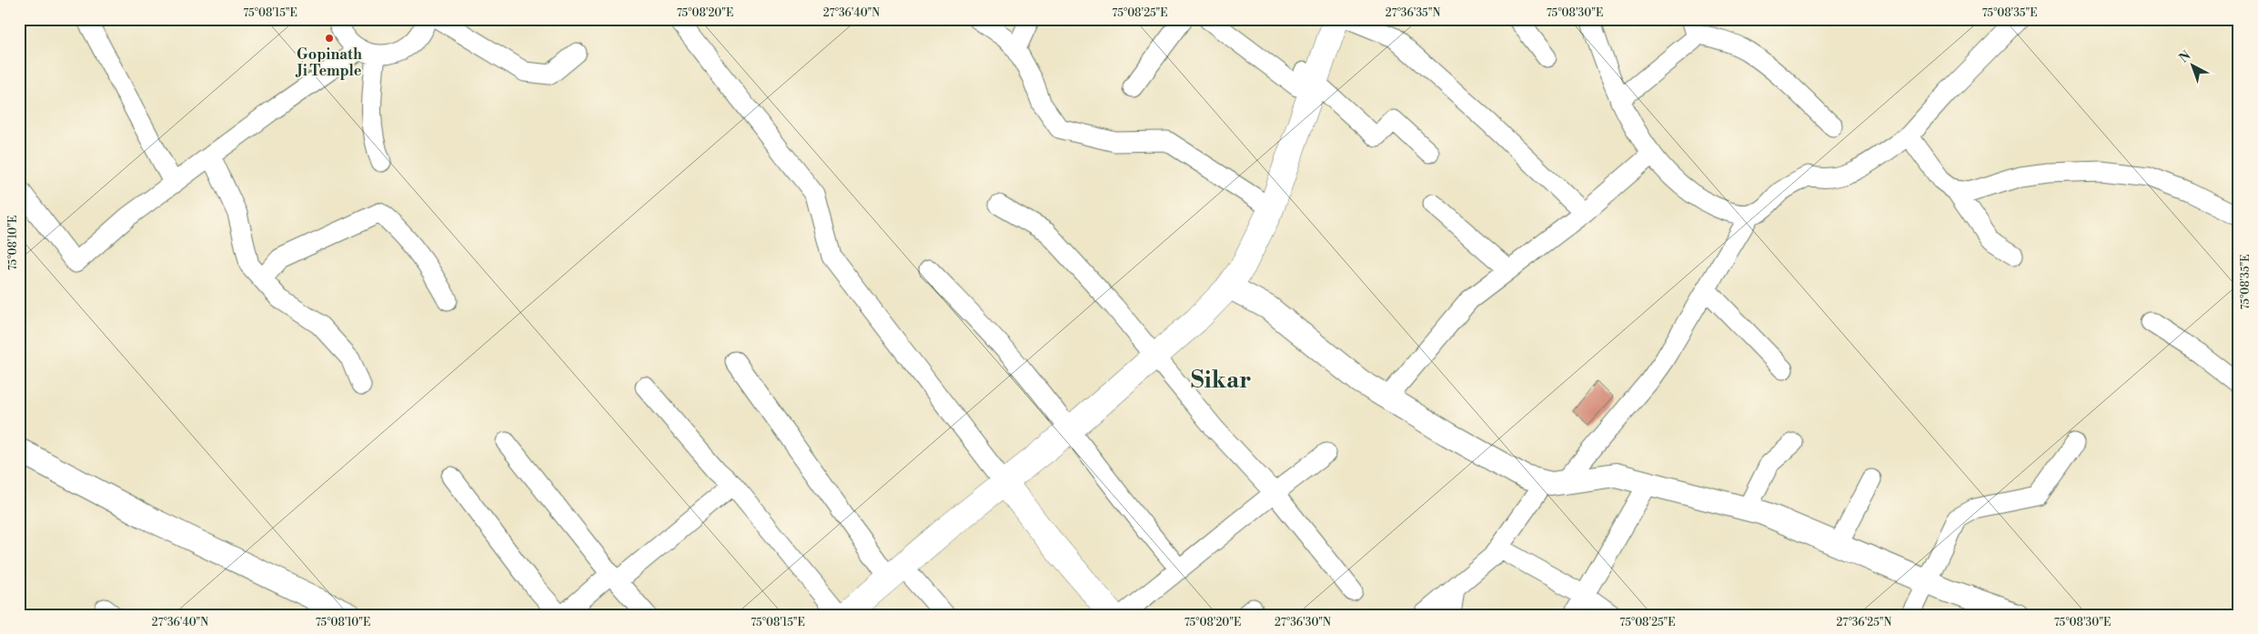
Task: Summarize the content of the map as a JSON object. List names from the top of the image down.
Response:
{
  "districts": ["Sikar"],
  "places": ["Gopinath Ji Temple"],
  "north": "top left",
  "coordinates": [
    "75°08'15\"E",
    "75°08'20\"E",
    "27°36'40\"N",
    "75°08'25\"E",
    "27°36'35\"N",
    "75°08'30\"E",
    "75°08'35\"E",
    "75°08'10\"E",
    "27°36'30\"N",
    "27°36'25\"N"
  ]
}
